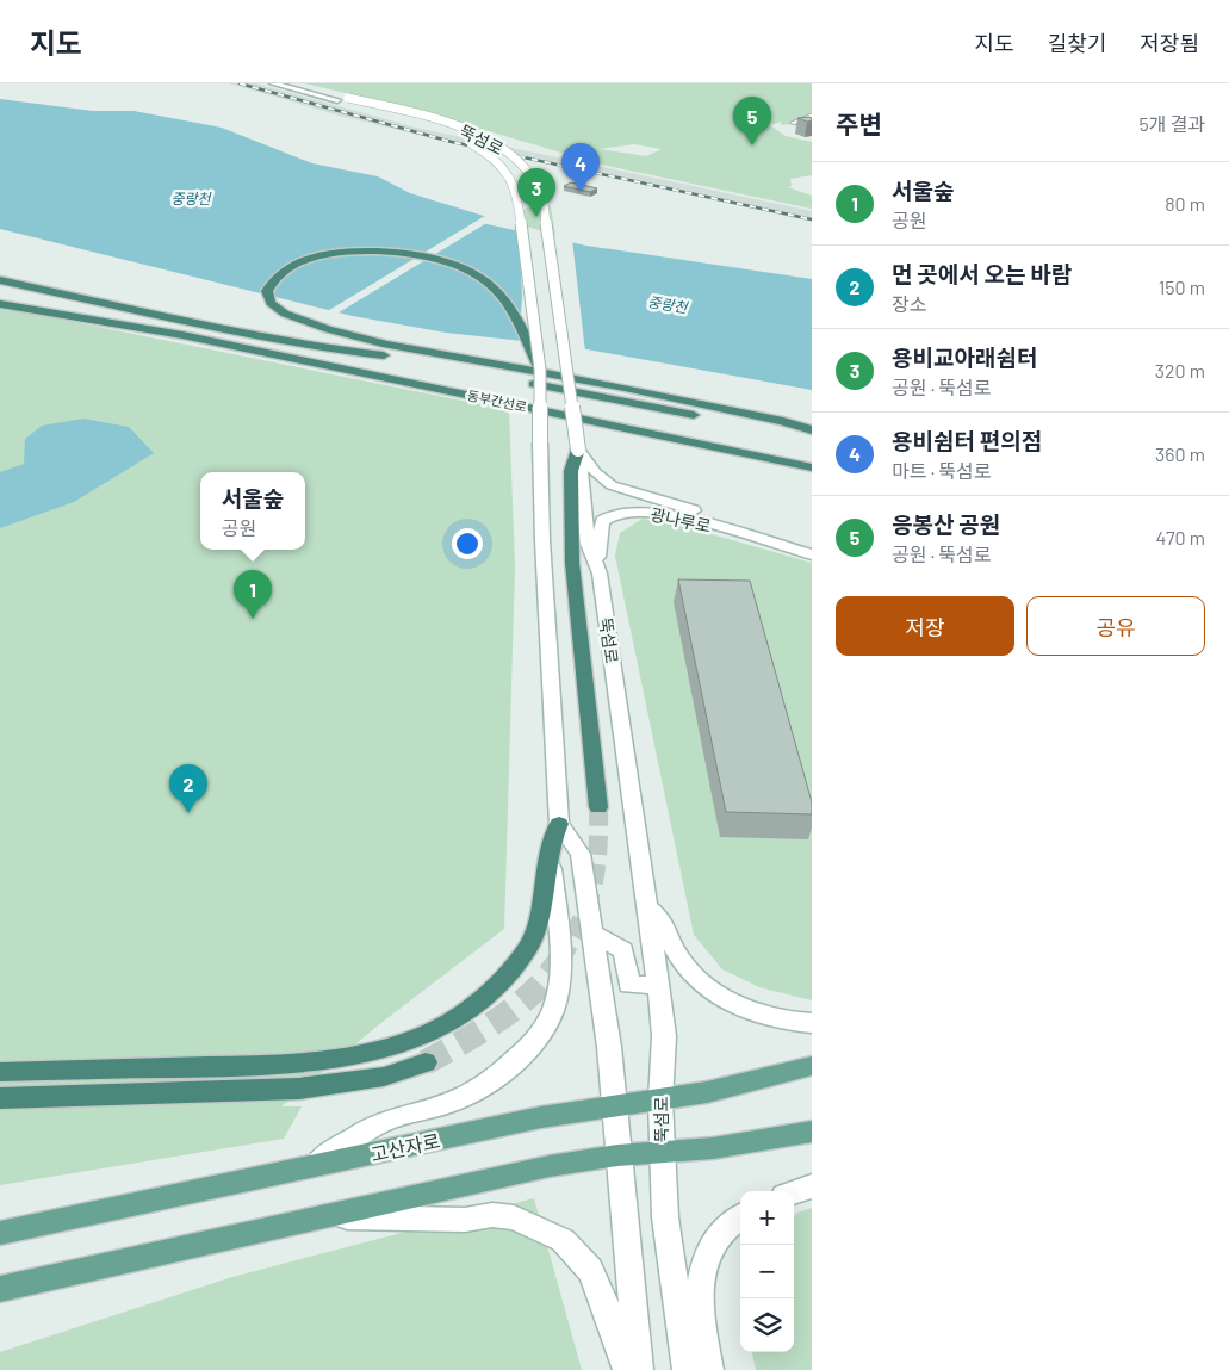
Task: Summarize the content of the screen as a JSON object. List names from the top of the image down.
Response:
{
  "streets": {
    "highway": ["동부간선로"],
    "main road": ["뚝섬로", "광나루로", "고산자로"]
  },
  "crossings": [
    ["뚝섬로", "광나루로"],
    ["뚝섬로", "고산자로"]
  ],
  "water": ["중랑천"],
  "page": {
    "header": "지도",
    "nav": ["지도", "길찾기", "저장됨"],
    "heading": ["주변", "5개 결과"],
    "pins": [
      "5",
      "4",
      "3",
      "1",
      "2"
    ],
    "list": [
      {
        "mark": "1",
        "name": "서울숲",
        "note": "공원",
        "value": "80 m"
      },
      {
        "mark": "2",
        "name": "먼 곳에서 오는 바람",
        "note": "장소",
        "value": "150 m"
      },
      {
        "mark": "3",
        "name": "용비교아래쉼터",
        "note": "공원 · 뚝섬로",
        "value": "320 m"
      },
      {
        "mark": "4",
        "name": "용비쉼터 편의점",
        "note": "마트 · 뚝섬로",
        "value": "360 m"
      },
      {
        "mark": "5",
        "name": "응봉산 공원",
        "note": "공원 · 뚝섬로",
        "value": "470 m"
      }
    ],
    "popup": ["서울숲", "공원"],
    "buttons": ["저장", "공유"],
    "map_buttons": ["+", "−"]
  }
}
